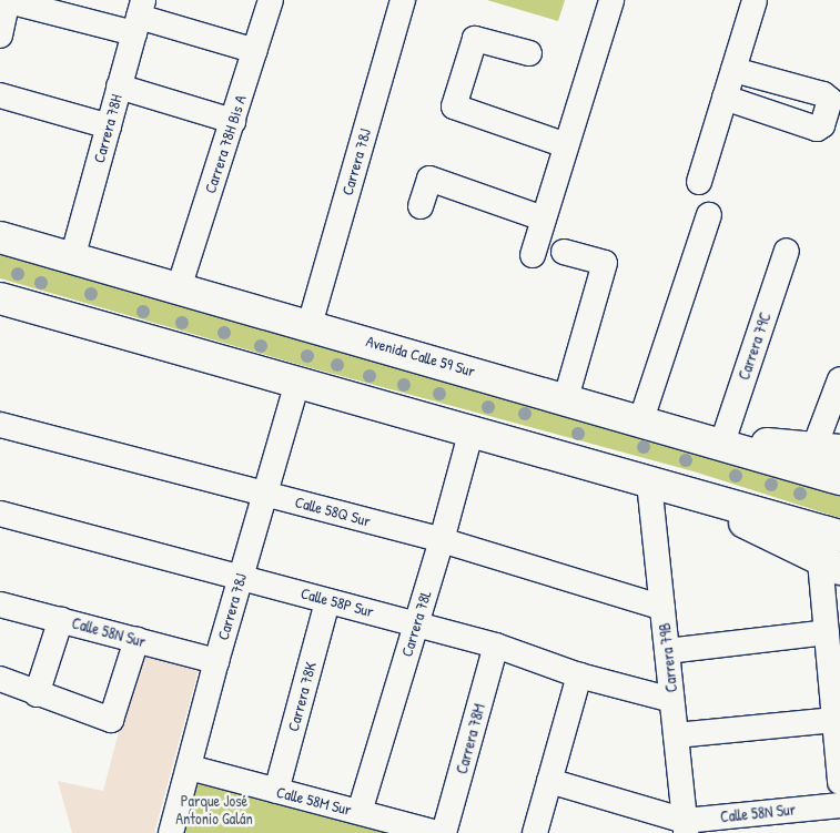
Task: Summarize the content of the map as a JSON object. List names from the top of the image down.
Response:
{
  "streets": {
    "main road": ["Avenida Calle 59 Sur"],
    "street": [
      "Carrera 78H",
      "Carrera 78H Bis A",
      "Carrera 78J",
      "Carrera 79C",
      "Calle 58Q Sur",
      "Calle 58P Sur",
      "Carrera 78L",
      "Calle 58N Sur",
      "Carrera 79B",
      "Carrera 78K",
      "Carrera 78M",
      "Calle 58M Sur"
    ]
  },
  "crossings": [
    ["Carrera 78H", "Avenida Calle 59 Sur"],
    ["Carrera 78H Bis A", "Avenida Calle 59 Sur"],
    ["Carrera 78J", "Avenida Calle 59 Sur"],
    ["Carrera 78J", "Calle 58Q Sur"],
    ["Carrera 78J", "Calle 58P Sur"],
    ["Carrera 78J", "Calle 58N Sur"],
    ["Carrera 78J", "Calle 58M Sur"],
    ["Carrera 79C", "Avenida Calle 59 Sur"],
    ["Calle 58Q Sur", "Carrera 78L"],
    ["Calle 58Q Sur", "Carrera 79B"],
    ["Calle 58P Sur", "Carrera 78L"],
    ["Calle 58P Sur", "Carrera 79B"],
    ["Calle 58P Sur", "Carrera 78K"],
    ["Calle 58P Sur", "Carrera 78M"],
    ["Carrera 78L", "Calle 58M Sur"],
    ["Calle 58N Sur", "Carrera 79B"],
    ["Carrera 78K", "Calle 58M Sur"]
  ],
  "parks": ["Parque José Antonio Galán"]
}
